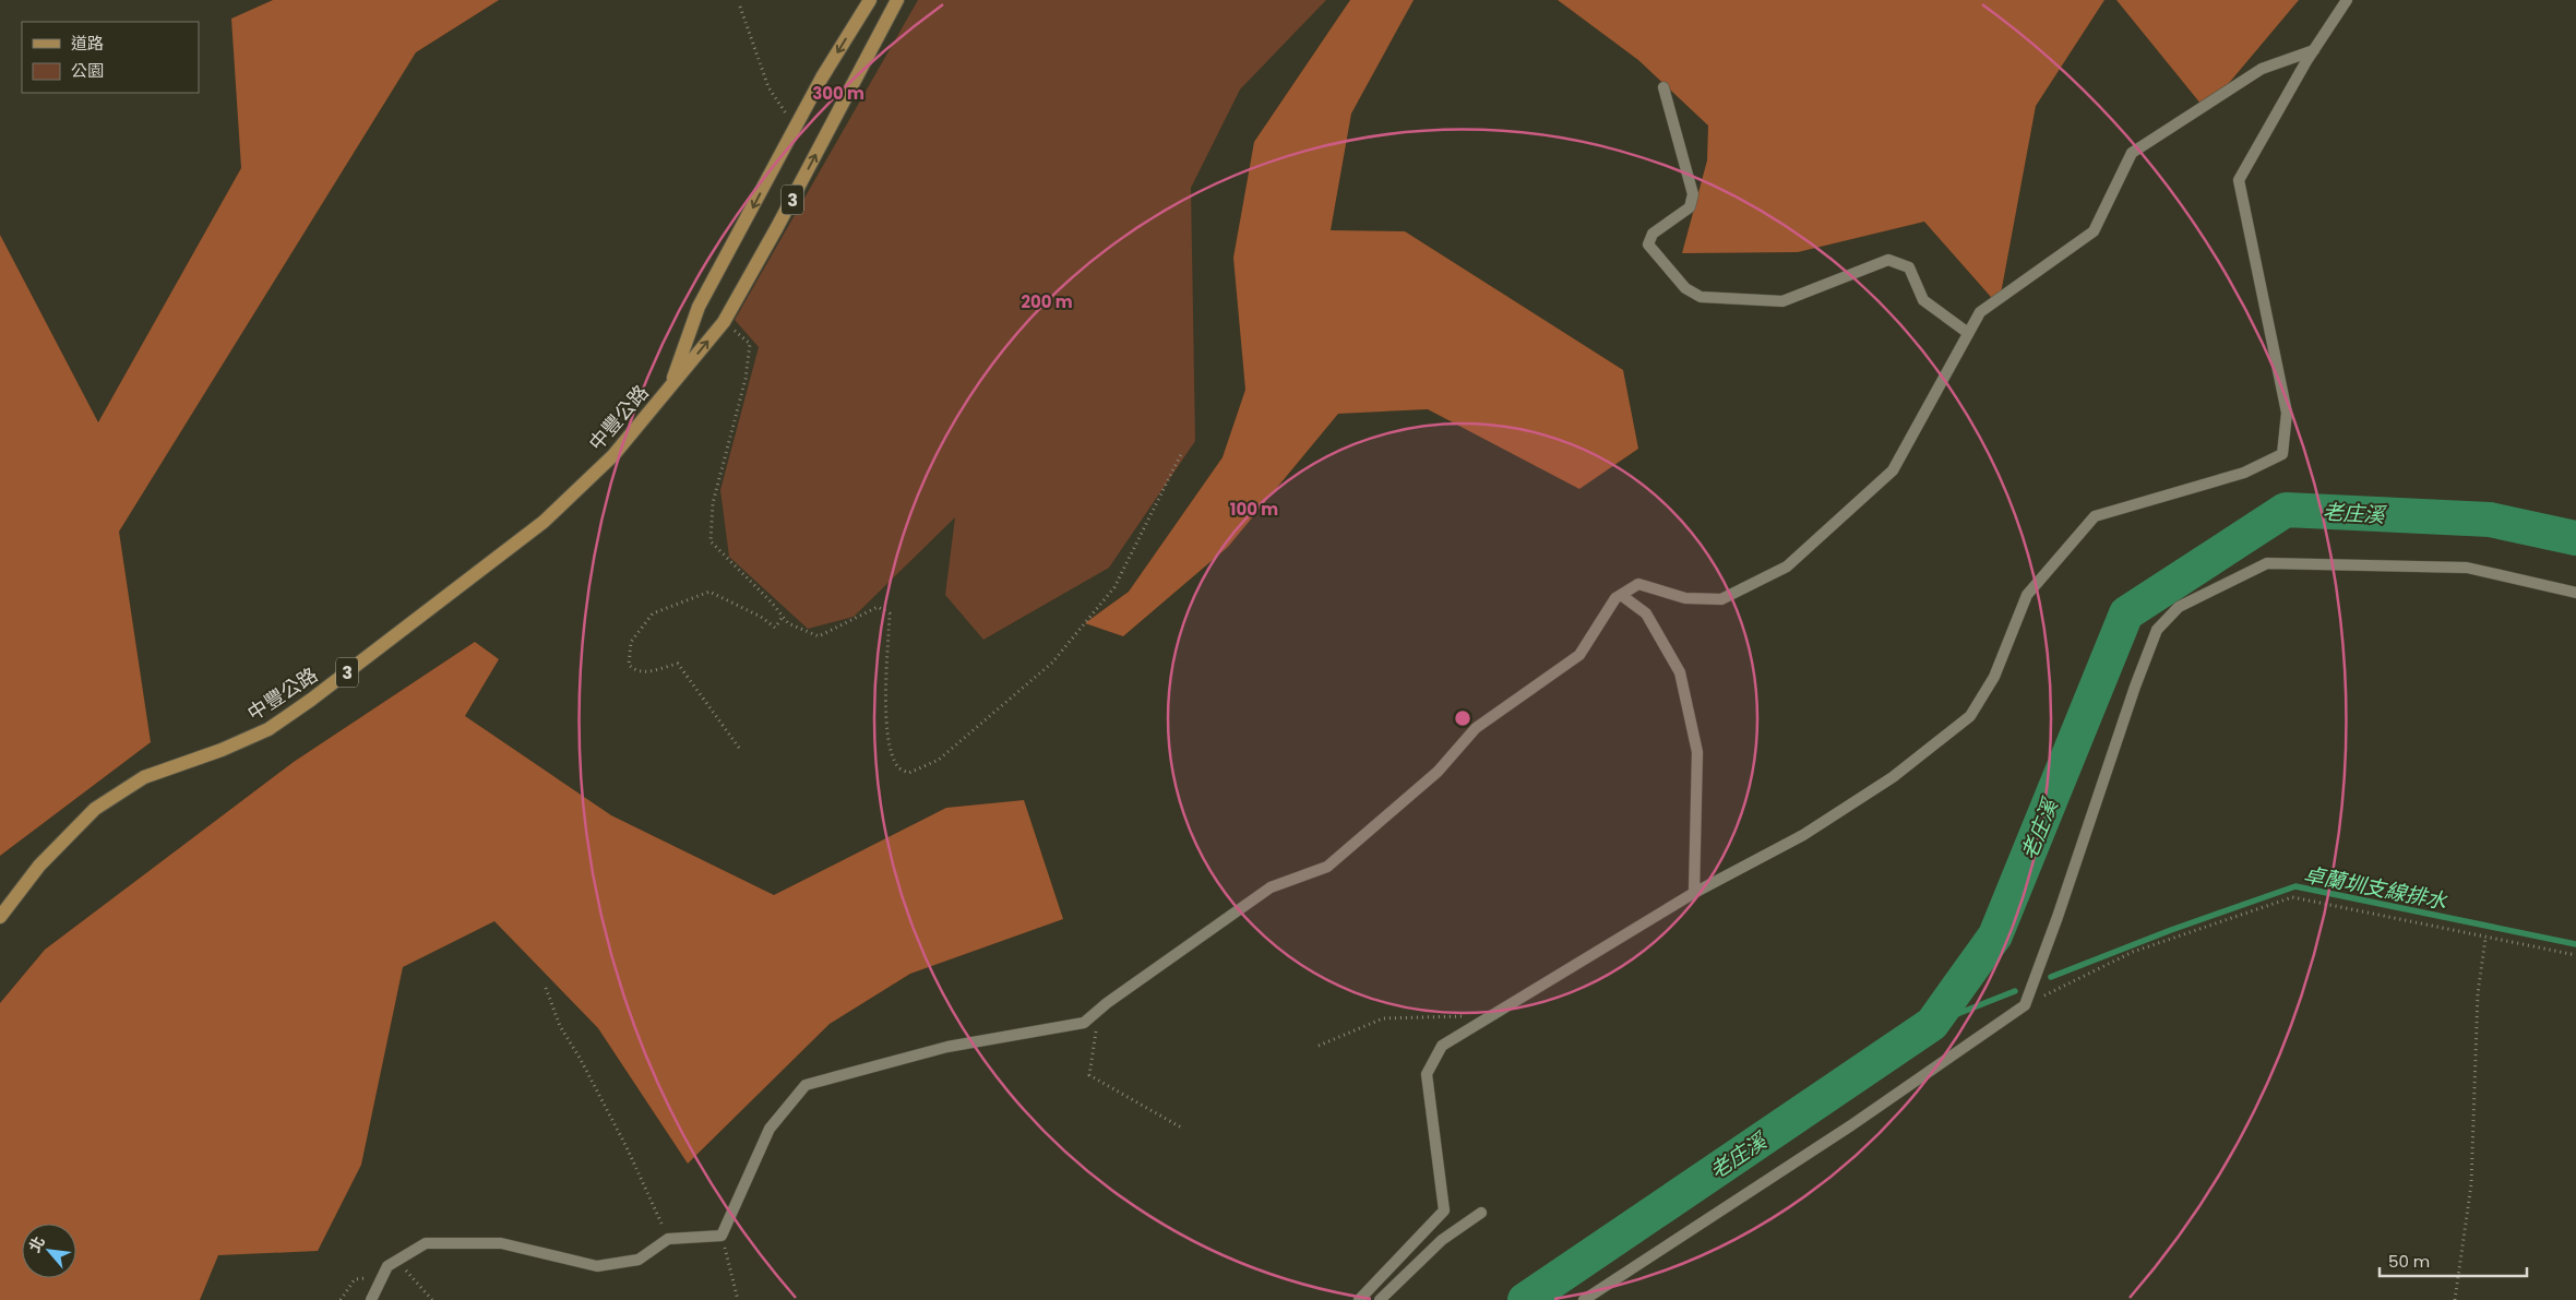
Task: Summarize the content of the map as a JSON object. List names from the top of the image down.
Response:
{
  "streets": {
    "main road": ["3", "中豐公路"]
  },
  "water": ["老庄溪", "卓蘭圳支線排水"],
  "legend": ["道路", "公園"],
  "scale_bar": "50 m",
  "north": "top left",
  "rings": ["300 m", "200 m", "100 m"]
}
